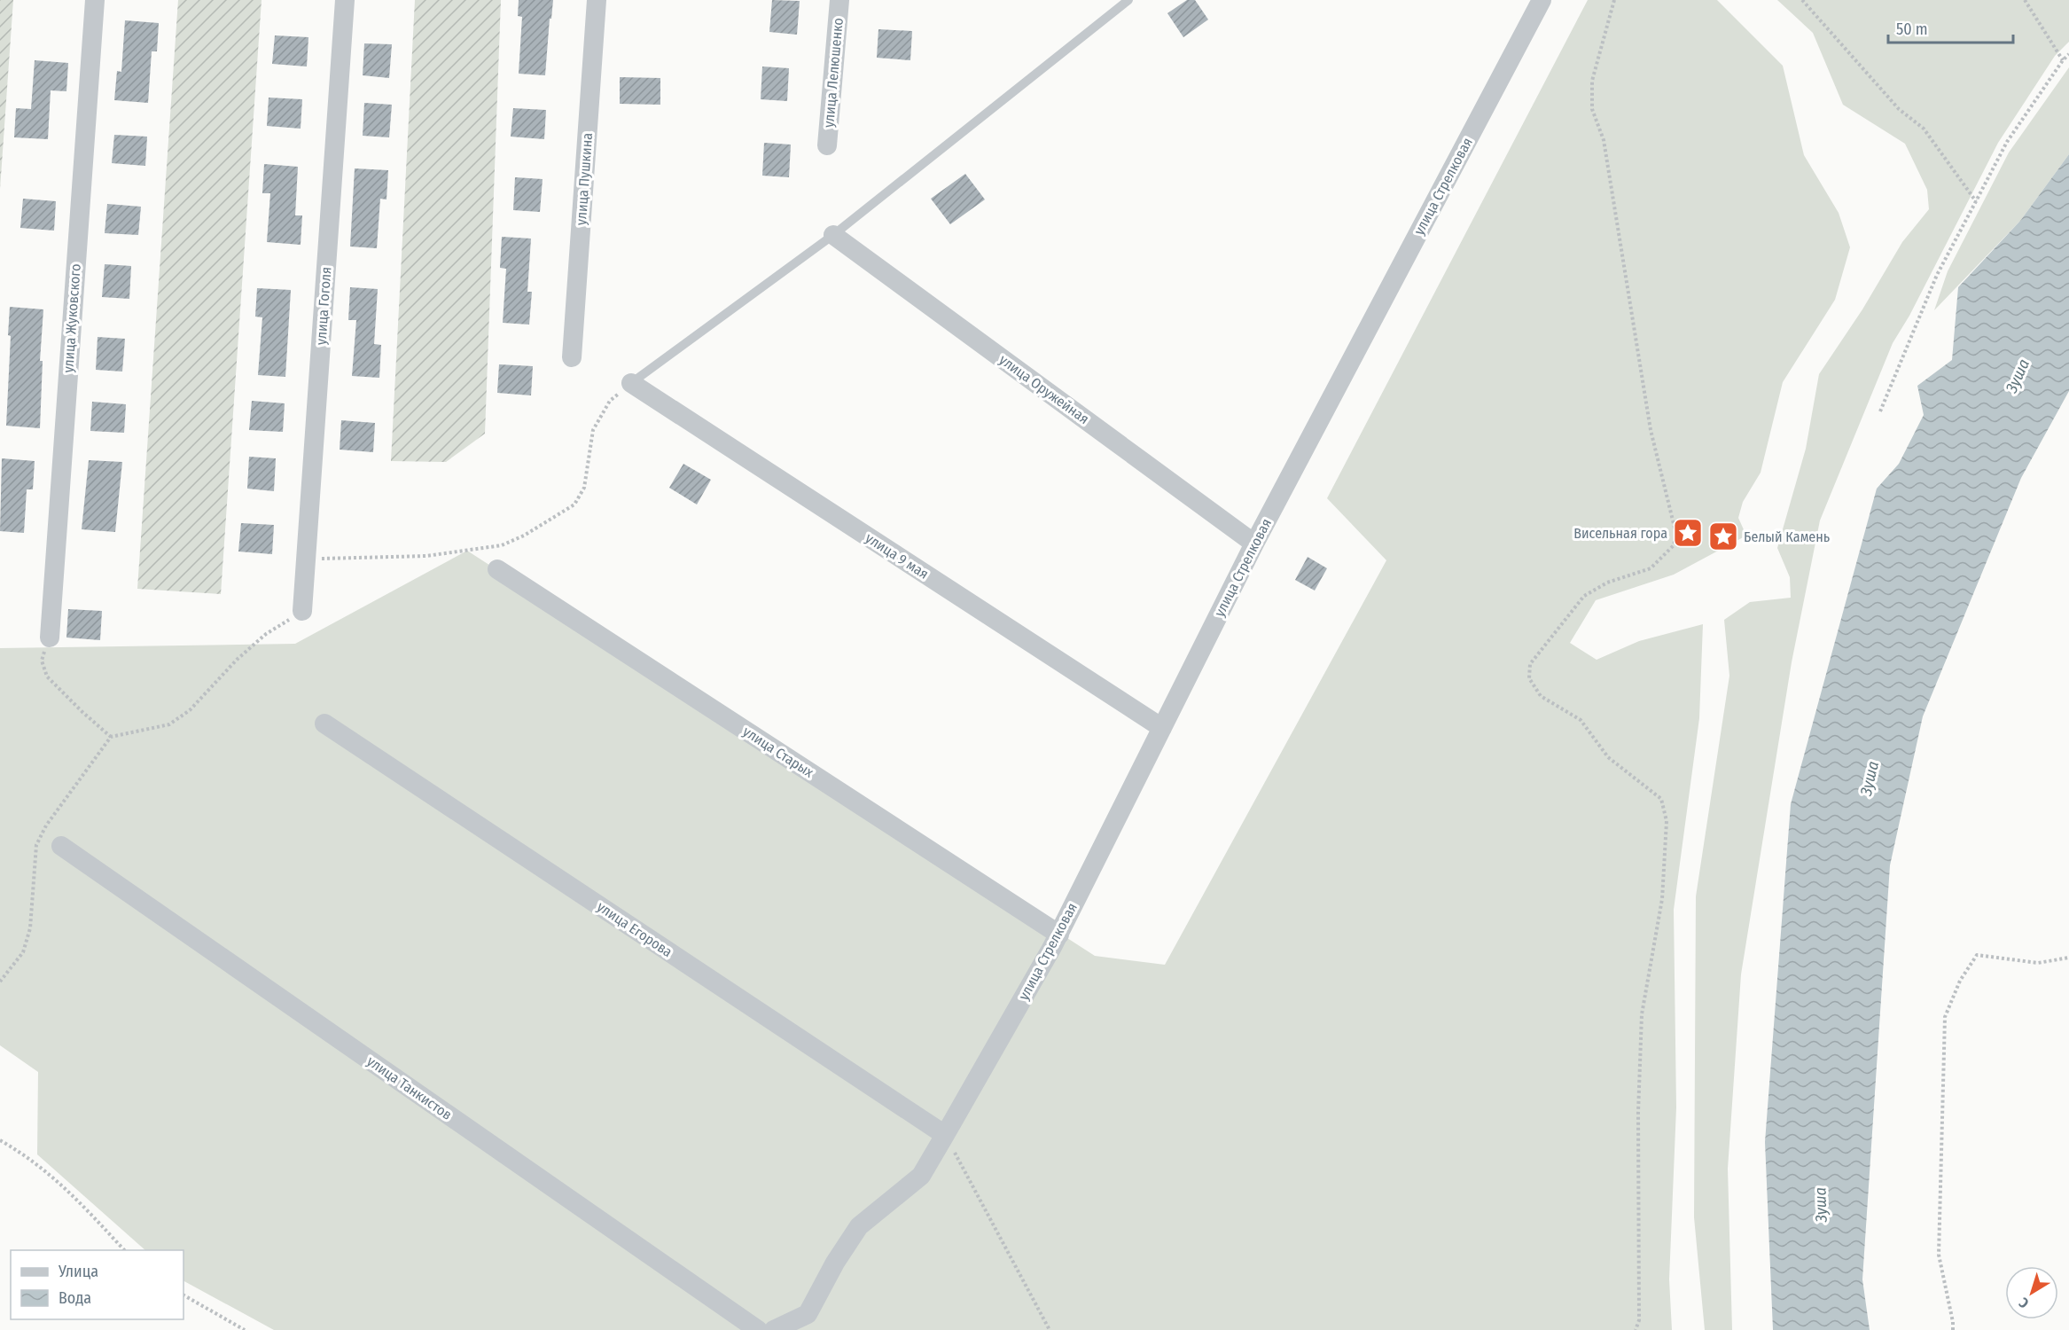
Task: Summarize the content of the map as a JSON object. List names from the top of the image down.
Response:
{
  "streets": {
    "street": [
      "улица Лелюшенко",
      "улица Пушкина",
      "улица Стрелковая",
      "улица Гоголя",
      "улица Жуковского",
      "улица Оружейная",
      "улица 9 мая",
      "улица Старых",
      "улица Егорова",
      "улица Танкистов"
    ]
  },
  "crossings": [
    ["улица Стрелковая", "улица Оружейная"],
    ["улица Стрелковая", "улица 9 мая"],
    ["улица Стрелковая", "улица Старых"],
    ["улица Стрелковая", "улица Егорова"]
  ],
  "water": ["Зуша"],
  "places": {
    "place": ["Висельная гора", "Белый Камень"]
  },
  "legend": ["Улица", "Вода"],
  "scale_bar": "50 m",
  "north": "bottom left"
}
